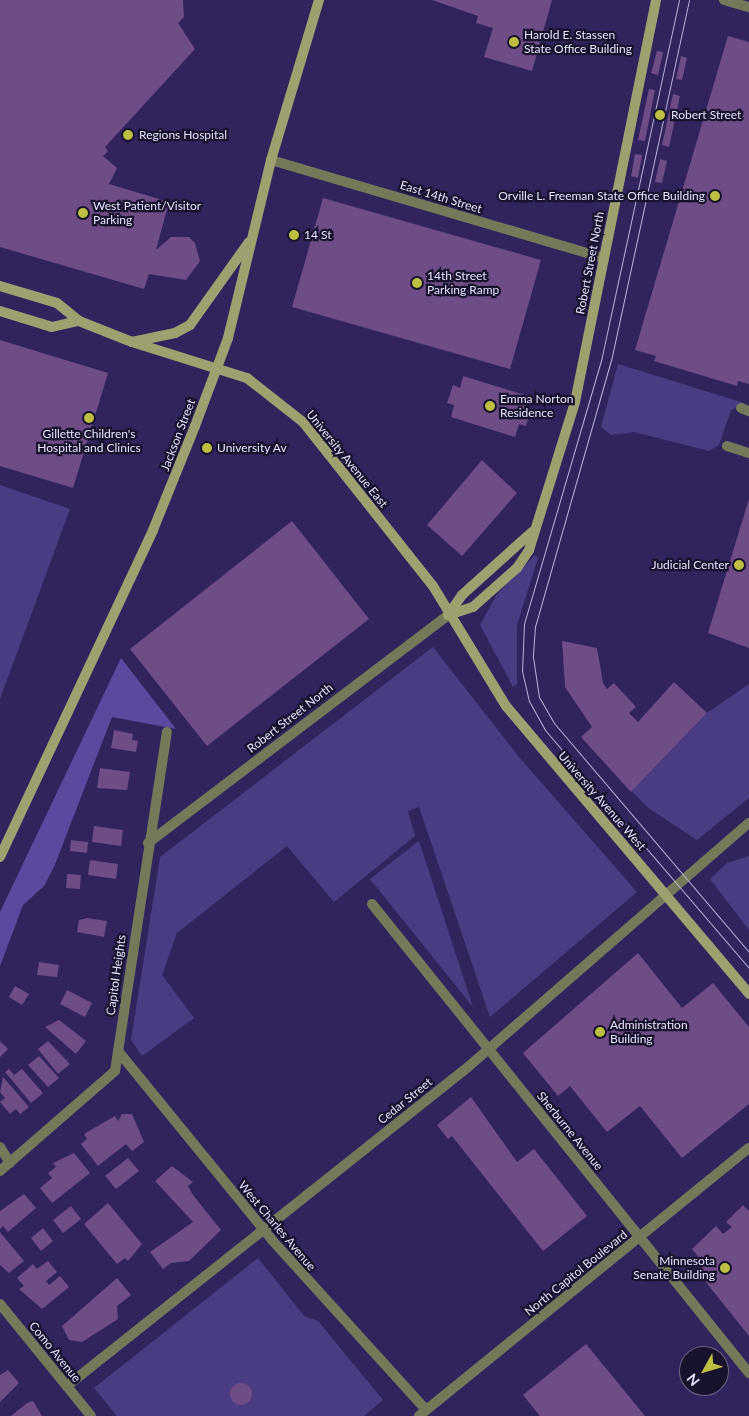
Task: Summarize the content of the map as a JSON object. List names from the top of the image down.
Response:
{
  "streets": {
    "main road": [
      "Robert Street North",
      "Jackson Street",
      "University Avenue East",
      "University Avenue West"
    ],
    "street": [
      "East 14th Street",
      "Capitol Heights",
      "Cedar Street",
      "Sherburne Avenue",
      "West Charles Avenue",
      "North Capitol Boulevard",
      "Como Avenue"
    ]
  },
  "crossings": [
    ["East 14th Street", "Robert Street North"],
    ["East 14th Street", "Jackson Street"],
    ["Robert Street North", "University Avenue East"],
    ["Robert Street North", "University Avenue West"],
    ["Robert Street North", "Capitol Heights"],
    ["Jackson Street", "University Avenue East"],
    ["University Avenue East", "University Avenue West"],
    ["Capitol Heights", "West Charles Avenue"],
    ["Cedar Street", "Sherburne Avenue"],
    ["Cedar Street", "West Charles Avenue"],
    ["Cedar Street", "Como Avenue"],
    ["Sherburne Avenue", "North Capitol Boulevard"],
    ["West Charles Avenue", "North Capitol Boulevard"]
  ],
  "places": [
    "Harold E. Stassen State Office Building",
    "Robert Street",
    "Regions Hospital",
    "Orville L. Freeman State Office Building",
    "West Patient/Visitor Parking",
    "14 St",
    "14th Street Parking Ramp",
    "Emma Norton Residence",
    "Gillette Children's Hospital and Clinics",
    "University Av",
    "Judicial Center",
    "Administration Building",
    "Minnesota Senate Building"
  ],
  "north": "bottom left"
}
